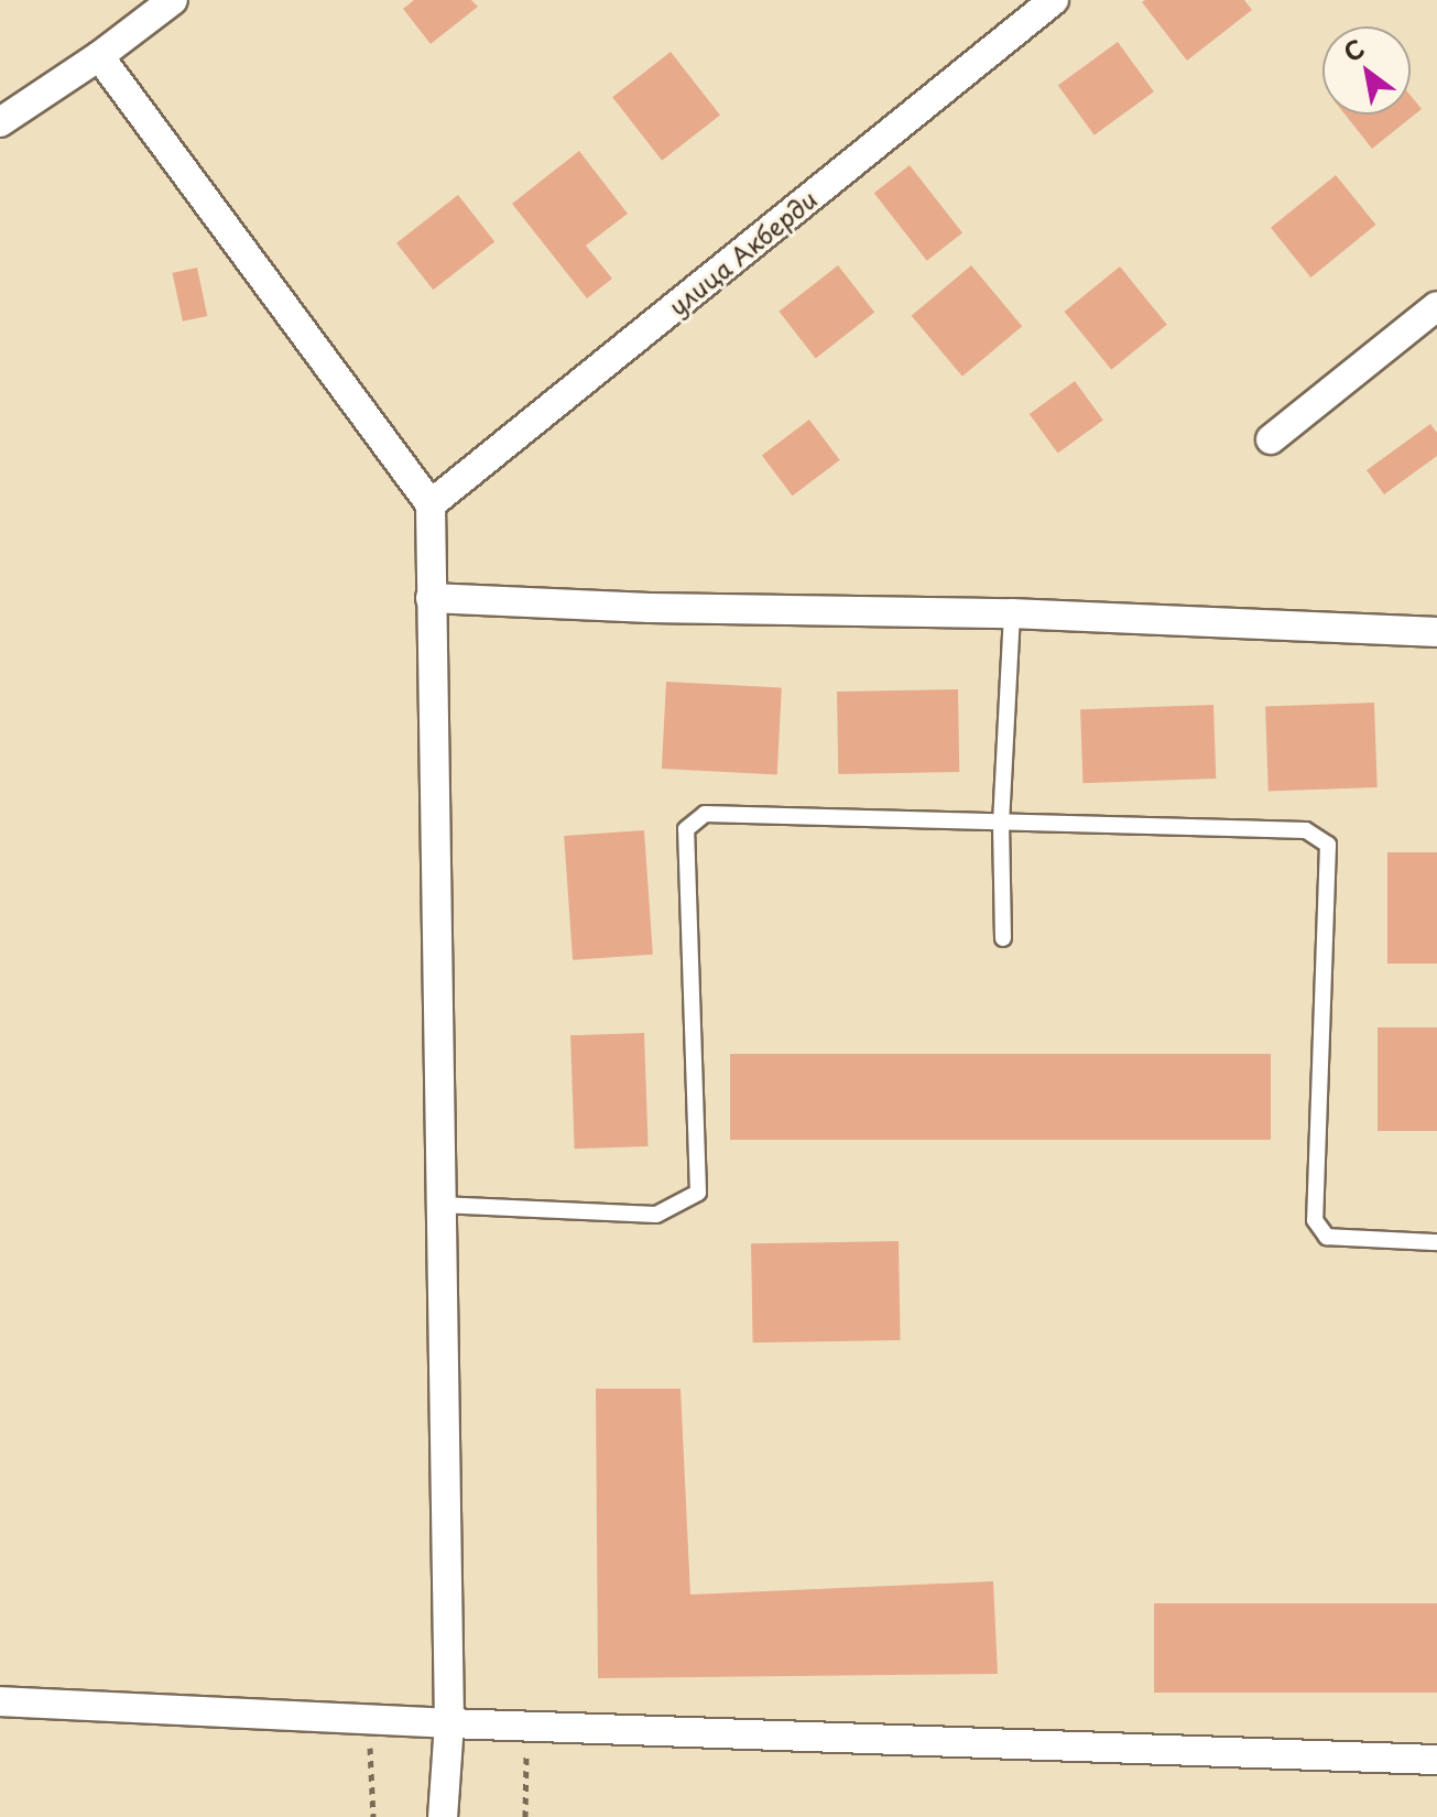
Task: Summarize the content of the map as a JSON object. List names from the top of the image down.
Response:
{
  "streets": {
    "street": ["улица Акберди"]
  },
  "north": "top left"
}
